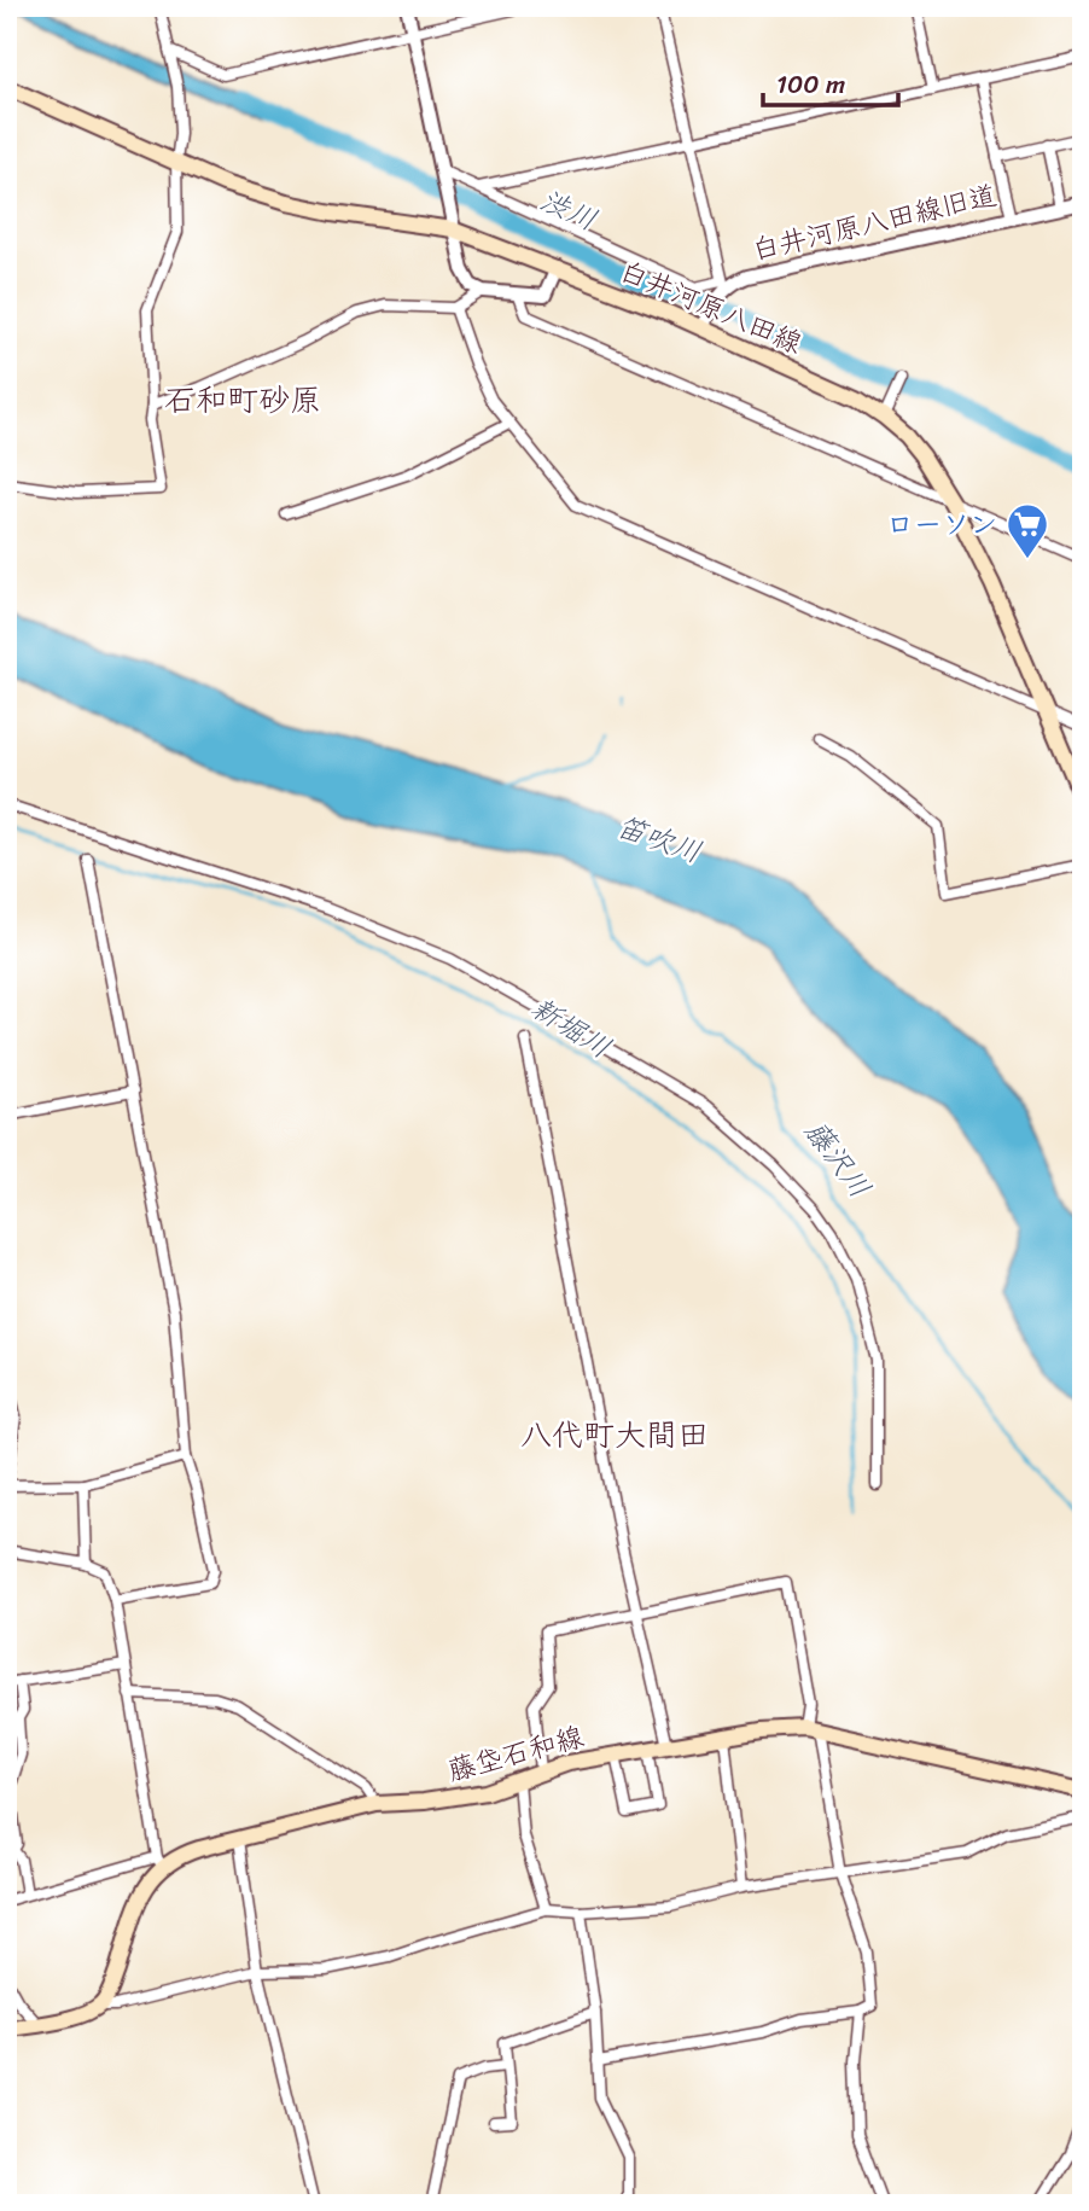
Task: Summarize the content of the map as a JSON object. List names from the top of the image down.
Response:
{
  "streets": {
    "main road": ["白井河原八田線", "藤垈石和線"],
    "street": ["白井河原八田線旧道"]
  },
  "districts": ["石和町砂原", "八代町大間田"],
  "water": [
    "渋川",
    "笛吹川",
    "新堀川",
    "藤沢川"
  ],
  "places": {
    "supermarket": ["ローソン"]
  },
  "scale_bar": "100 m"
}
